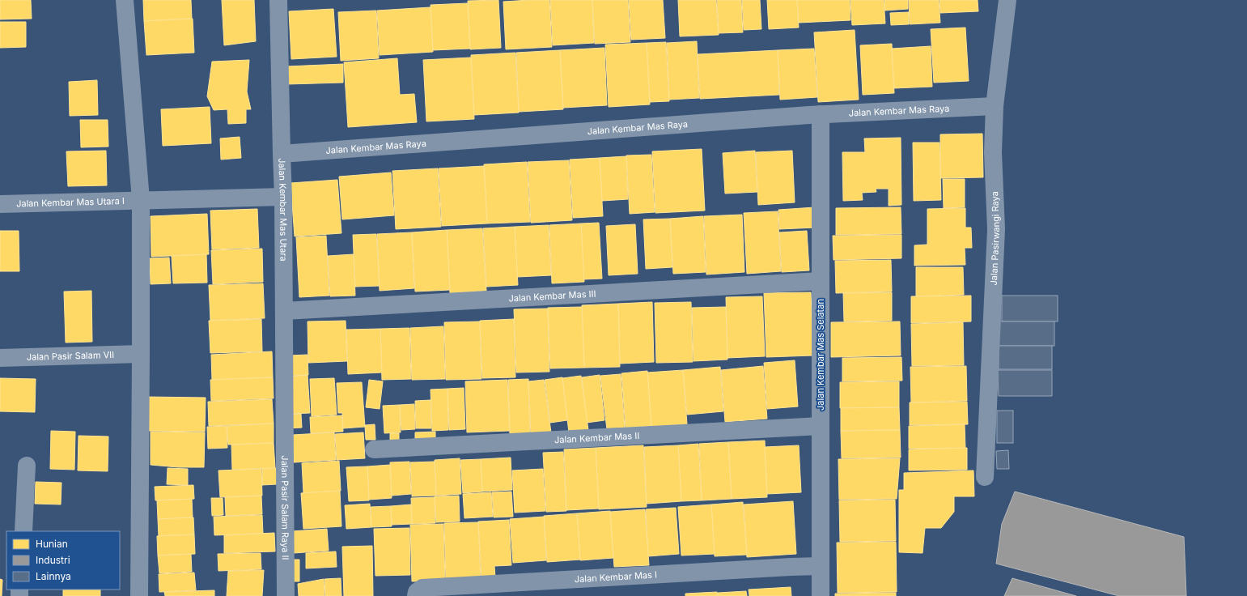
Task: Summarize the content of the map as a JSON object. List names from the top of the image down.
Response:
{
  "streets": {
    "street": [
      "Jalan Kembar Mas Raya",
      "Jalan Kembar Mas Utara I",
      "Jalan Kembar Mas Utara",
      "Jalan Pasirwangi Raya",
      "Jalan Kembar Mas III",
      "Jalan Kembar Mas Selatan",
      "Jalan Pasir Salam VII",
      "Jalan Kembar Mas II",
      "Jalan Pasir Salam Raya II",
      "Jalan Kembar Mas I"
    ]
  },
  "crossings": [
    ["Jalan Kembar Mas Raya", "Jalan Kembar Mas Utara"],
    ["Jalan Kembar Mas Raya", "Jalan Pasirwangi Raya"],
    ["Jalan Kembar Mas Raya", "Jalan Kembar Mas Selatan"],
    ["Jalan Kembar Mas Utara I", "Jalan Kembar Mas Utara"],
    ["Jalan Kembar Mas Utara", "Jalan Kembar Mas III"],
    ["Jalan Kembar Mas Utara", "Jalan Pasir Salam Raya II"],
    ["Jalan Kembar Mas III", "Jalan Kembar Mas Selatan"],
    ["Jalan Kembar Mas Selatan", "Jalan Kembar Mas II"],
    ["Jalan Kembar Mas Selatan", "Jalan Kembar Mas I"]
  ],
  "legend": ["Hunian", "Industri", "Lainnya"]
}
